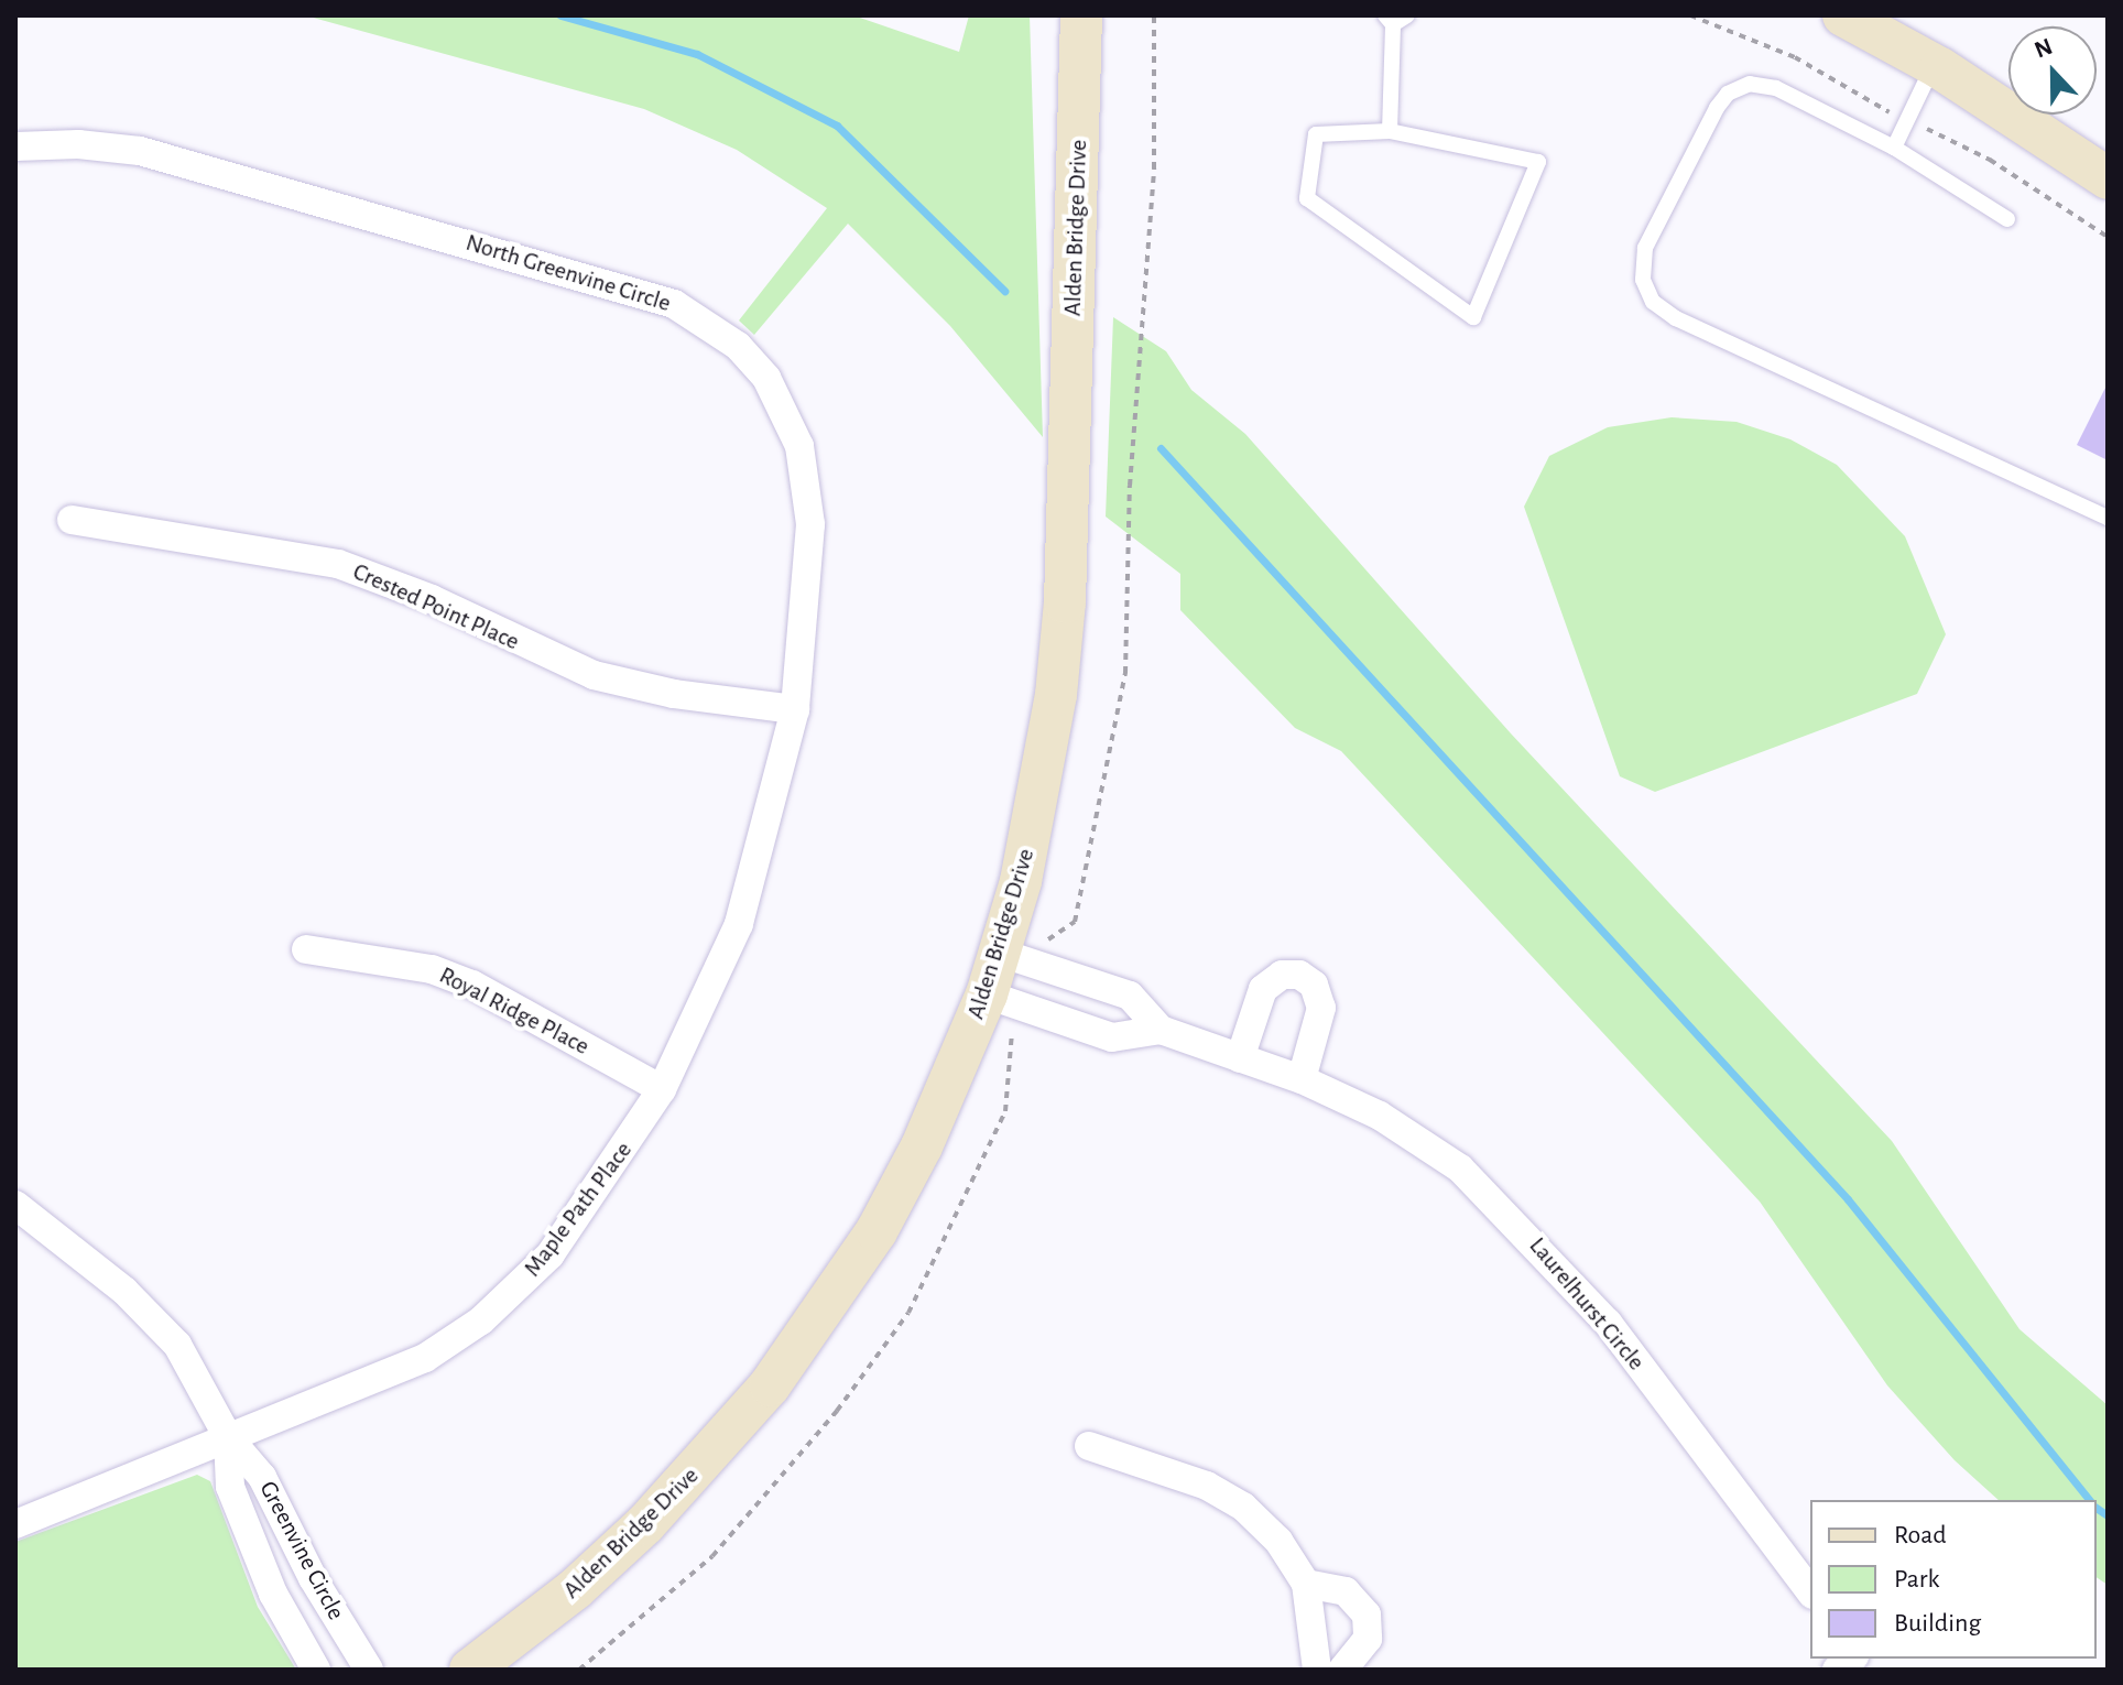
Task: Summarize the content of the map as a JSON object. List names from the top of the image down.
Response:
{
  "streets": {
    "street": [
      "Alden Bridge Drive",
      "North Greenvine Circle",
      "Crested Point Place",
      "Royal Ridge Place",
      "Maple Path Place",
      "Laurelhurst Circle",
      "Greenvine Circle"
    ]
  },
  "crossings": [
    ["Alden Bridge Drive", "Laurelhurst Circle"],
    ["North Greenvine Circle", "Crested Point Place"],
    ["North Greenvine Circle", "Maple Path Place"],
    ["Crested Point Place", "Maple Path Place"],
    ["Royal Ridge Place", "Maple Path Place"],
    ["Maple Path Place", "Greenvine Circle"]
  ],
  "legend": ["Road", "Park", "Building"],
  "north": "top"
}
